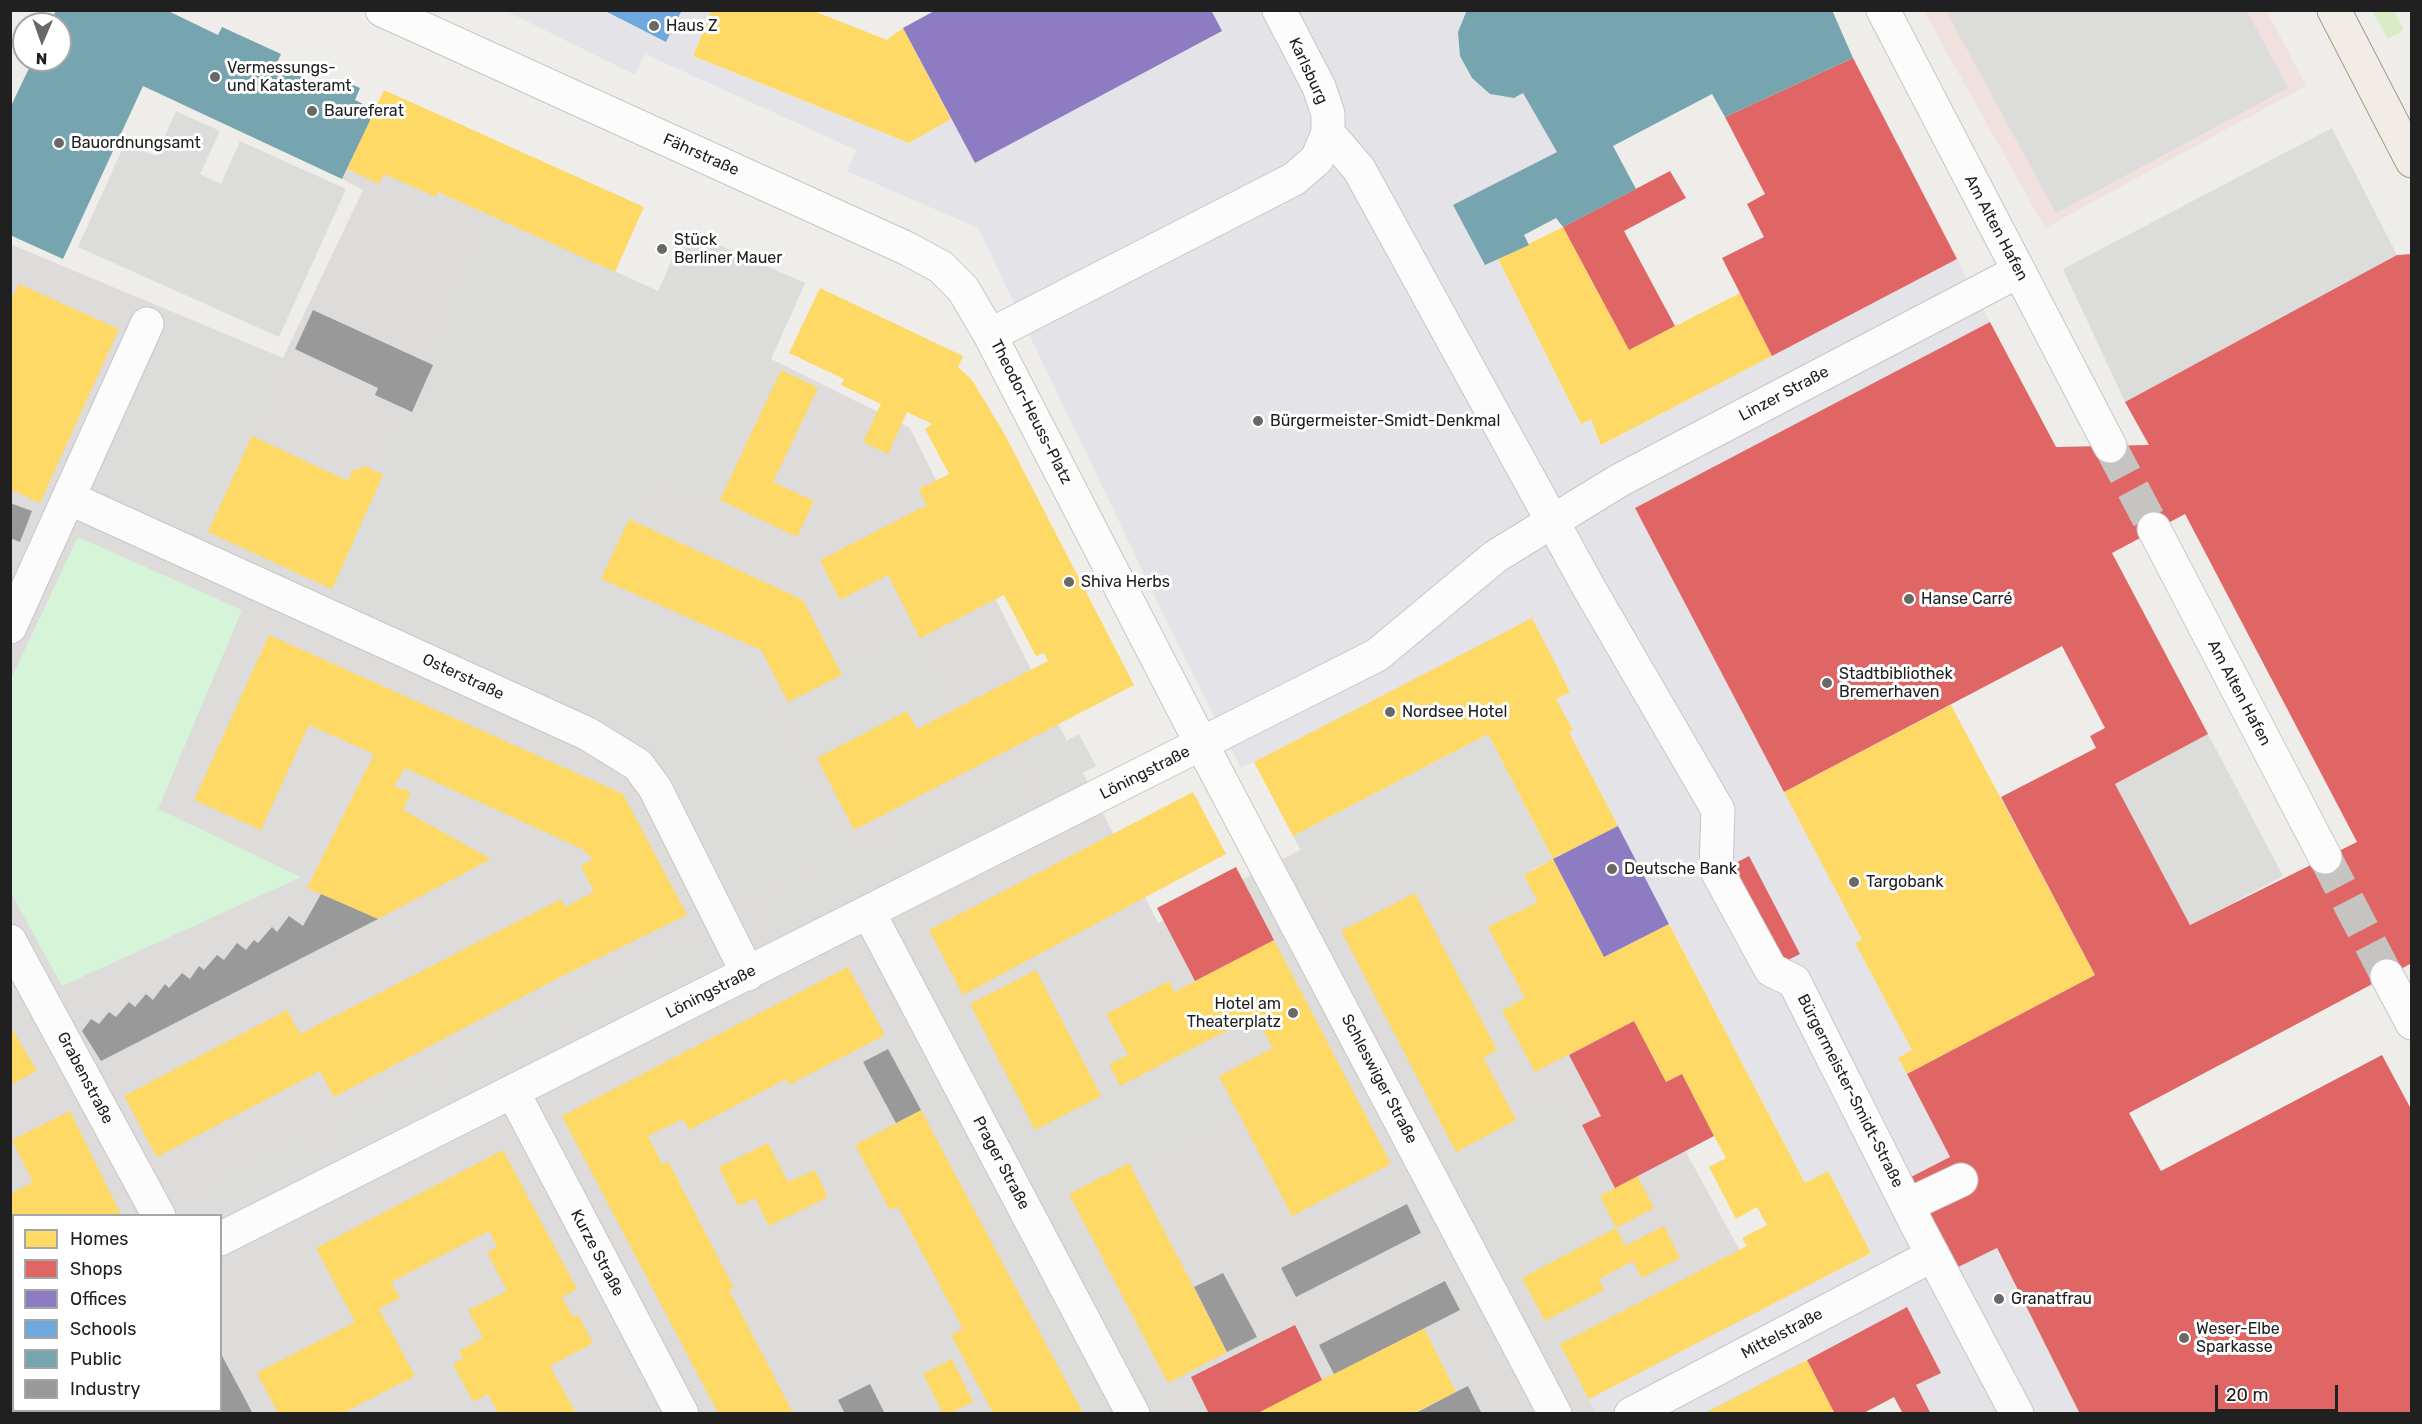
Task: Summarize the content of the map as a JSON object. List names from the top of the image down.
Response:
{
  "streets": {
    "street": [
      "Karlsburg",
      "Fährstraße",
      "Am Alten Hafen",
      "Linzer Straße",
      "Theodor-Heuss-Platz",
      "Osterstraße",
      "Löningstraße",
      "Grabenstraße",
      "Schleswiger Straße",
      "Bürgermeister-Smidt-Straße",
      "Prager Straße",
      "Kurze Straße",
      "Mittelstraße"
    ]
  },
  "crossings": [
    ["Karlsburg", "Theodor-Heuss-Platz"],
    ["Fährstraße", "Theodor-Heuss-Platz"],
    ["Am Alten Hafen", "Linzer Straße"],
    ["Linzer Straße", "Bürgermeister-Smidt-Straße"],
    ["Theodor-Heuss-Platz", "Löningstraße"],
    ["Theodor-Heuss-Platz", "Schleswiger Straße"],
    ["Osterstraße", "Löningstraße"],
    ["Löningstraße", "Schleswiger Straße"],
    ["Löningstraße", "Prager Straße"],
    ["Löningstraße", "Kurze Straße"],
    ["Bürgermeister-Smidt-Straße", "Mittelstraße"]
  ],
  "places": [
    "Haus Z",
    "Vermessungs- und Katasteramt",
    "Baureferat",
    "Bauordnungsamt",
    "Stück Berliner Mauer",
    "Bürgermeister-Smidt-Denkmal",
    "Shiva Herbs",
    "Hanse Carré",
    "Stadtbibliothek Bremerhaven",
    "Nordsee Hotel",
    "Deutsche Bank",
    "Targobank",
    "Hotel am Theaterplatz",
    "Granatfrau",
    "Weser-Elbe Sparkasse"
  ],
  "legend": [
    "Homes",
    "Shops",
    "Offices",
    "Schools",
    "Public",
    "Industry"
  ],
  "scale_bar": "20 m",
  "north": "bottom"
}
